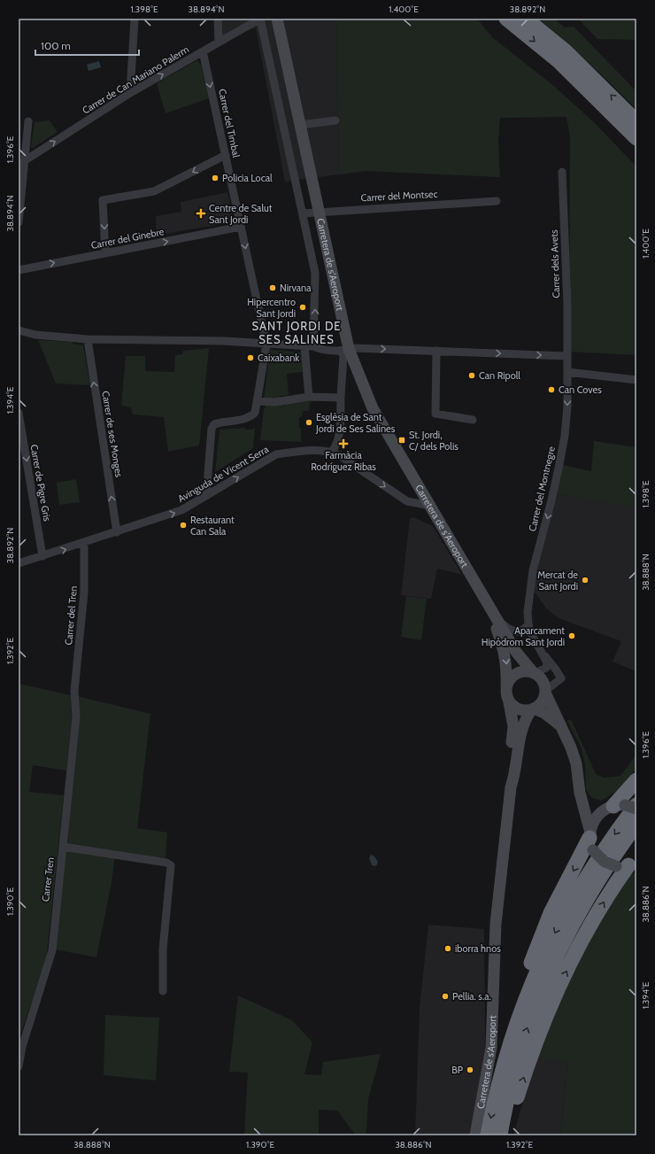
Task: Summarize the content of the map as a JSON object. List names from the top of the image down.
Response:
{
  "streets": {
    "main road": ["Carretera de s'Aeroport"],
    "street": [
      "Carrer de Can Mariano Palerm",
      "Carrer del Timbal",
      "Carrer del Montsec",
      "Carrer del Ginebre",
      "Carrer dels Avets",
      "Carrer de ses Monges",
      "Avinguda de Vicent Serra",
      "Carrer de Pigre Gris",
      "Carrer del Montnegre",
      "Carrer del Tren",
      "Carrer Tren"
    ]
  },
  "crossings": [
    ["Carrer de Can Mariano Palerm", "Carrer del Timbal"],
    ["Carrer de Can Mariano Palerm", "Carretera de s'Aeroport"],
    ["Carrer del Timbal", "Carrer del Ginebre"],
    ["Carrer del Montsec", "Carretera de s'Aeroport"],
    ["Carrer dels Avets", "Carrer del Montnegre"],
    ["Carretera de s'Aeroport", "Avinguda de Vicent Serra"],
    ["Carrer de ses Monges", "Avinguda de Vicent Serra"],
    ["Avinguda de Vicent Serra", "Carrer de Pigre Gris"],
    ["Avinguda de Vicent Serra", "Carrer del Tren"],
    ["Carrer del Tren", "Carrer Tren"]
  ],
  "one_way": [
    "Carrer de Can Mariano Palerm",
    "Carrer del Timbal",
    "Carrer del Ginebre",
    "Carrer de ses Monges",
    "Avinguda de Vicent Serra",
    "Carrer de Pigre Gris",
    "Carrer del Montnegre"
  ],
  "districts": ["SANT JORDI DE SES SALINES"],
  "places": {
    "other": [
      "Policia Local",
      "Nirvana",
      "Hipercentro Sant Jordi",
      "Caixabank",
      "Can Ripoll",
      "Can Coves",
      "Esglèsia de Sant Jordi de Ses Salines",
      "Restaurant Can Sala",
      "Mercat de Sant Jordi",
      "Aparcament Hipòdrom Sant Jordi",
      "iborra hnos",
      "Pellia. s.a.",
      "BP"
    ],
    "health": ["Centre de Salut Sant Jordi", "Farmàcia Rodríguez Ribas"],
    "transit": ["St. Jordi, C/ dels Polis"]
  },
  "scale_bar": "100 m",
  "coordinates": [
    "1.398°E",
    "38.894°N",
    "1.400°E",
    "38.892°N",
    "1.396°E",
    "1.394°E",
    "38.888°N",
    "1.392°E",
    "1.390°E",
    "38.886°N"
  ]
}
